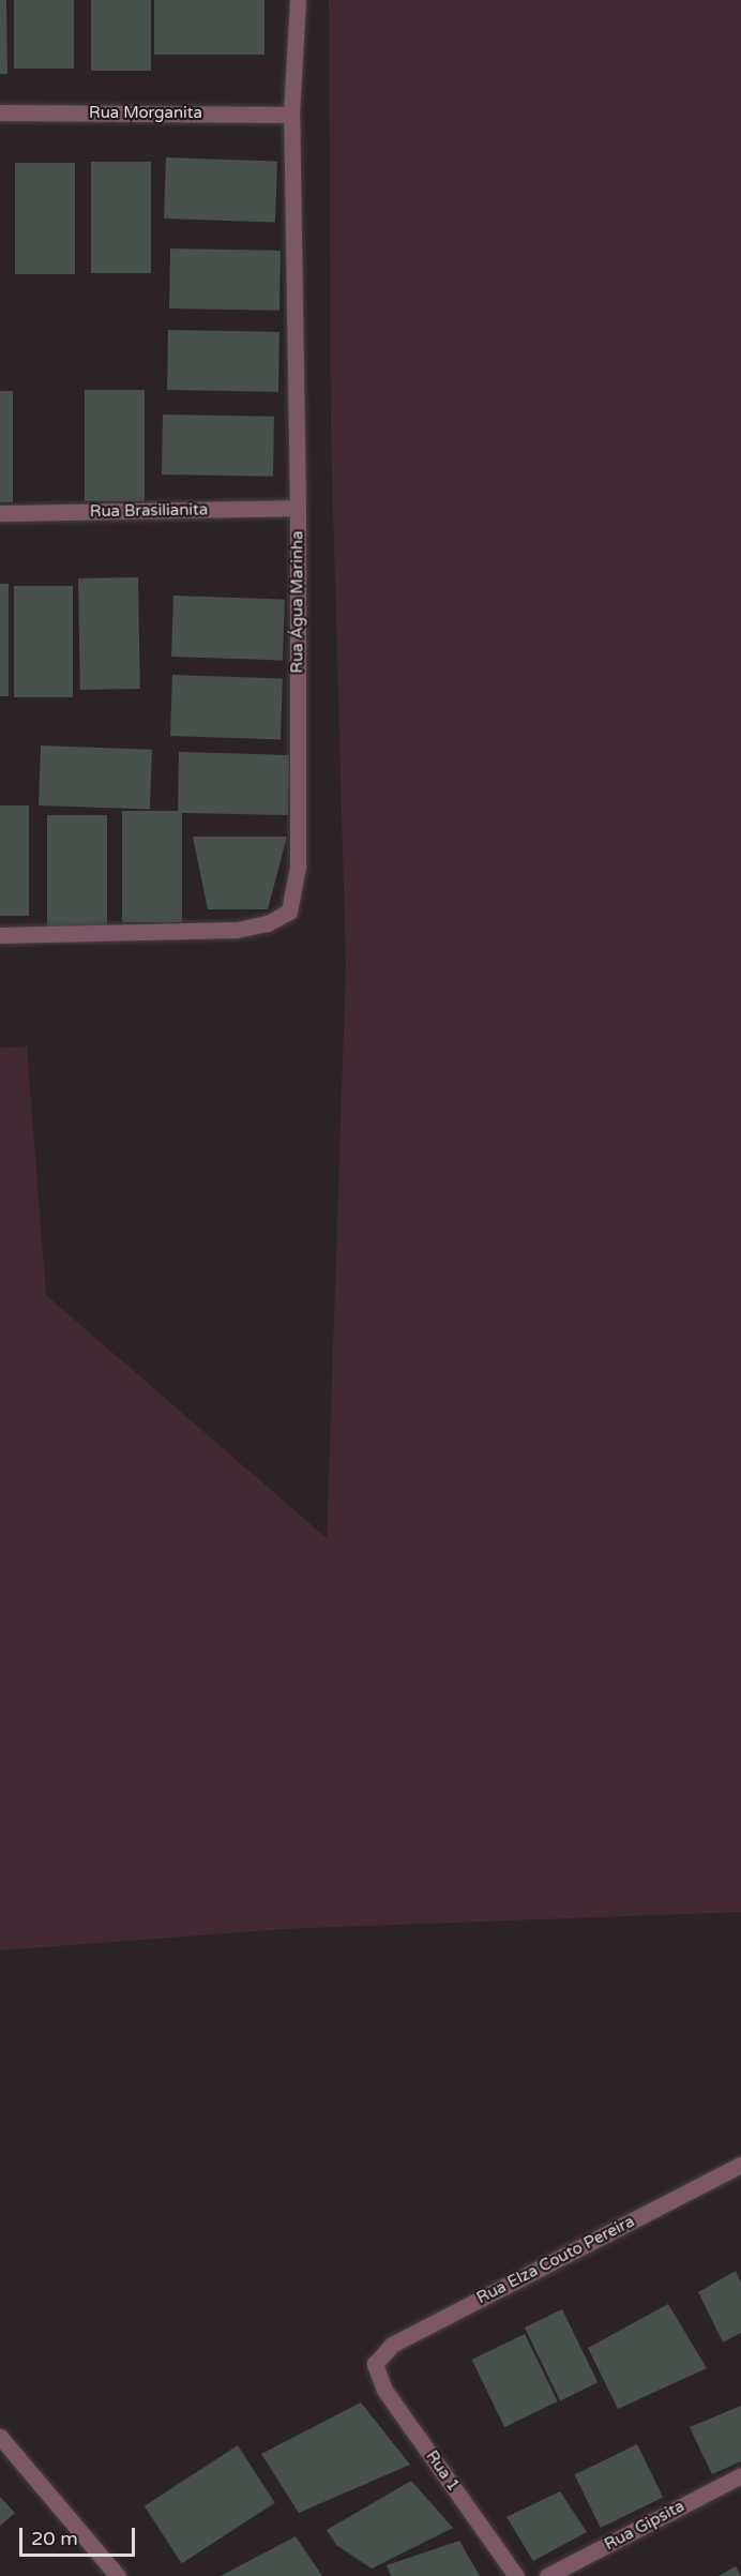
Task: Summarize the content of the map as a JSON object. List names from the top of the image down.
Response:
{
  "streets": {
    "street": [
      "Rua Morganita",
      "Rua Brasilianita",
      "Rua Água Marinha",
      "Rua Elza Couto Pereira",
      "Rua 1",
      "Rua Gipsita"
    ]
  },
  "crossings": [
    ["Rua Morganita", "Rua Água Marinha"],
    ["Rua Brasilianita", "Rua Água Marinha"],
    ["Rua Elza Couto Pereira", "Rua 1"]
  ],
  "scale_bar": "20 m"
}
